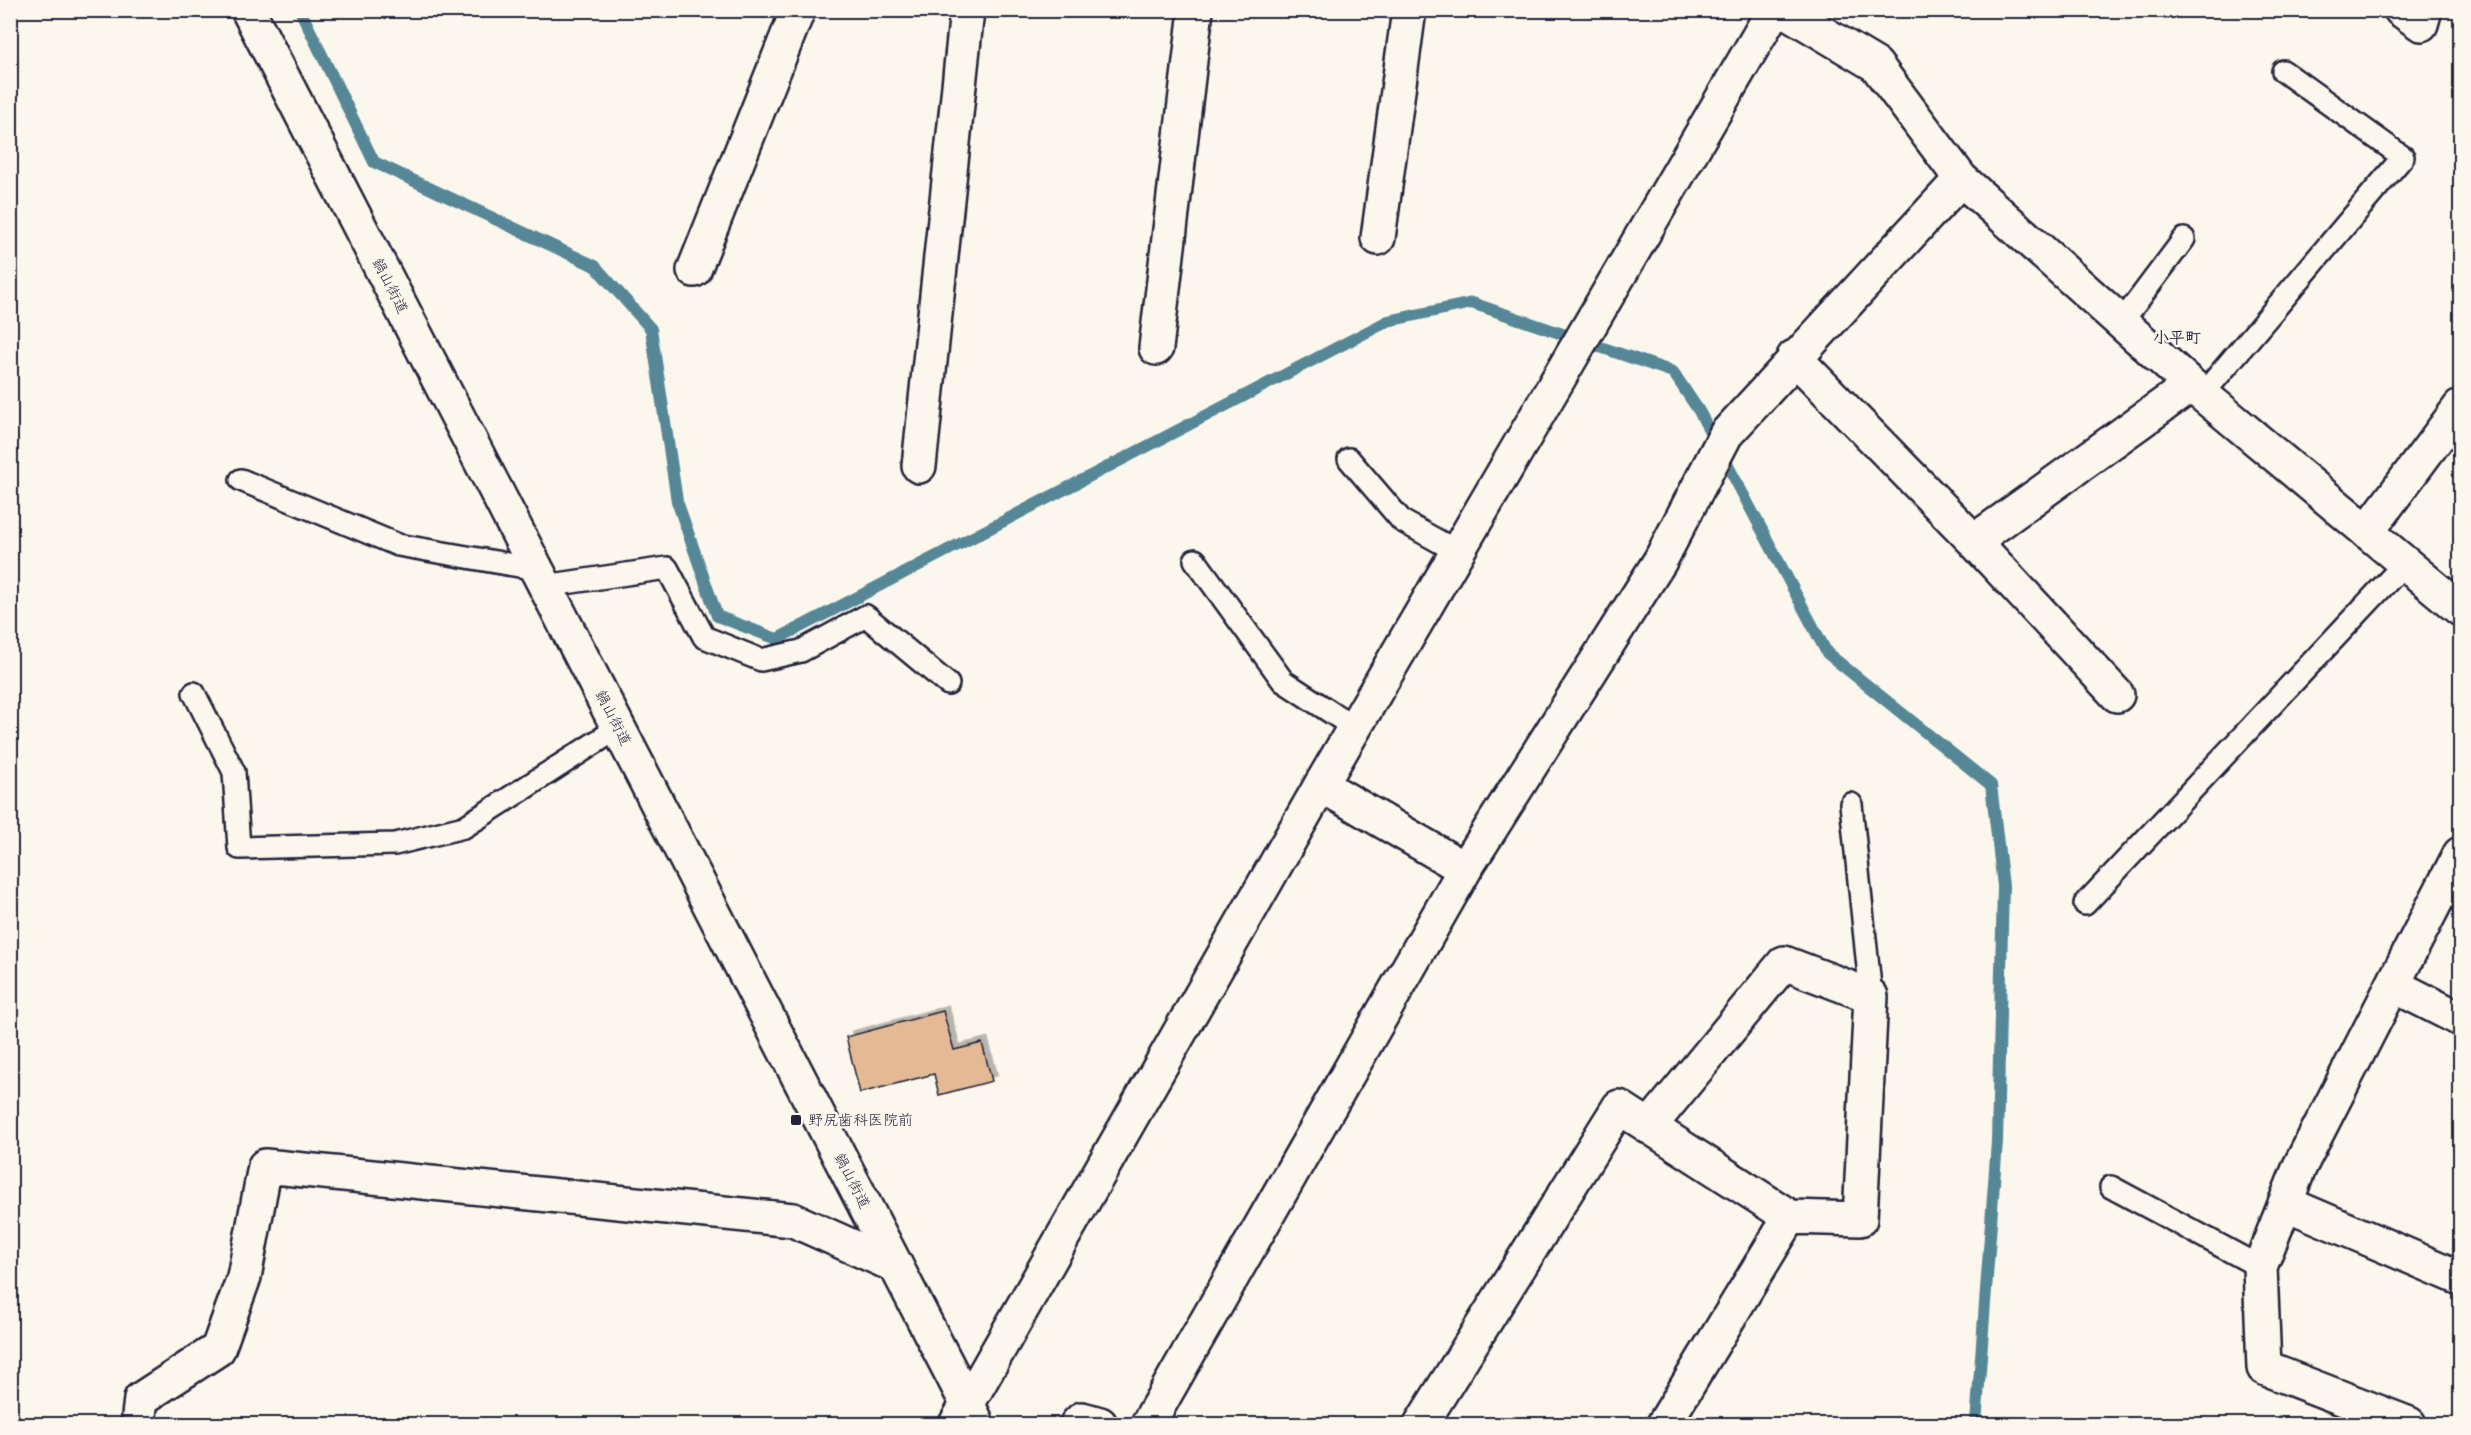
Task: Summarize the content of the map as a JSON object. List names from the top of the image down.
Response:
{
  "streets": {
    "street": ["鍋山街道"]
  },
  "districts": ["小平町"],
  "places": {
    "transit": ["野尻歯科医院前"]
  }
}
